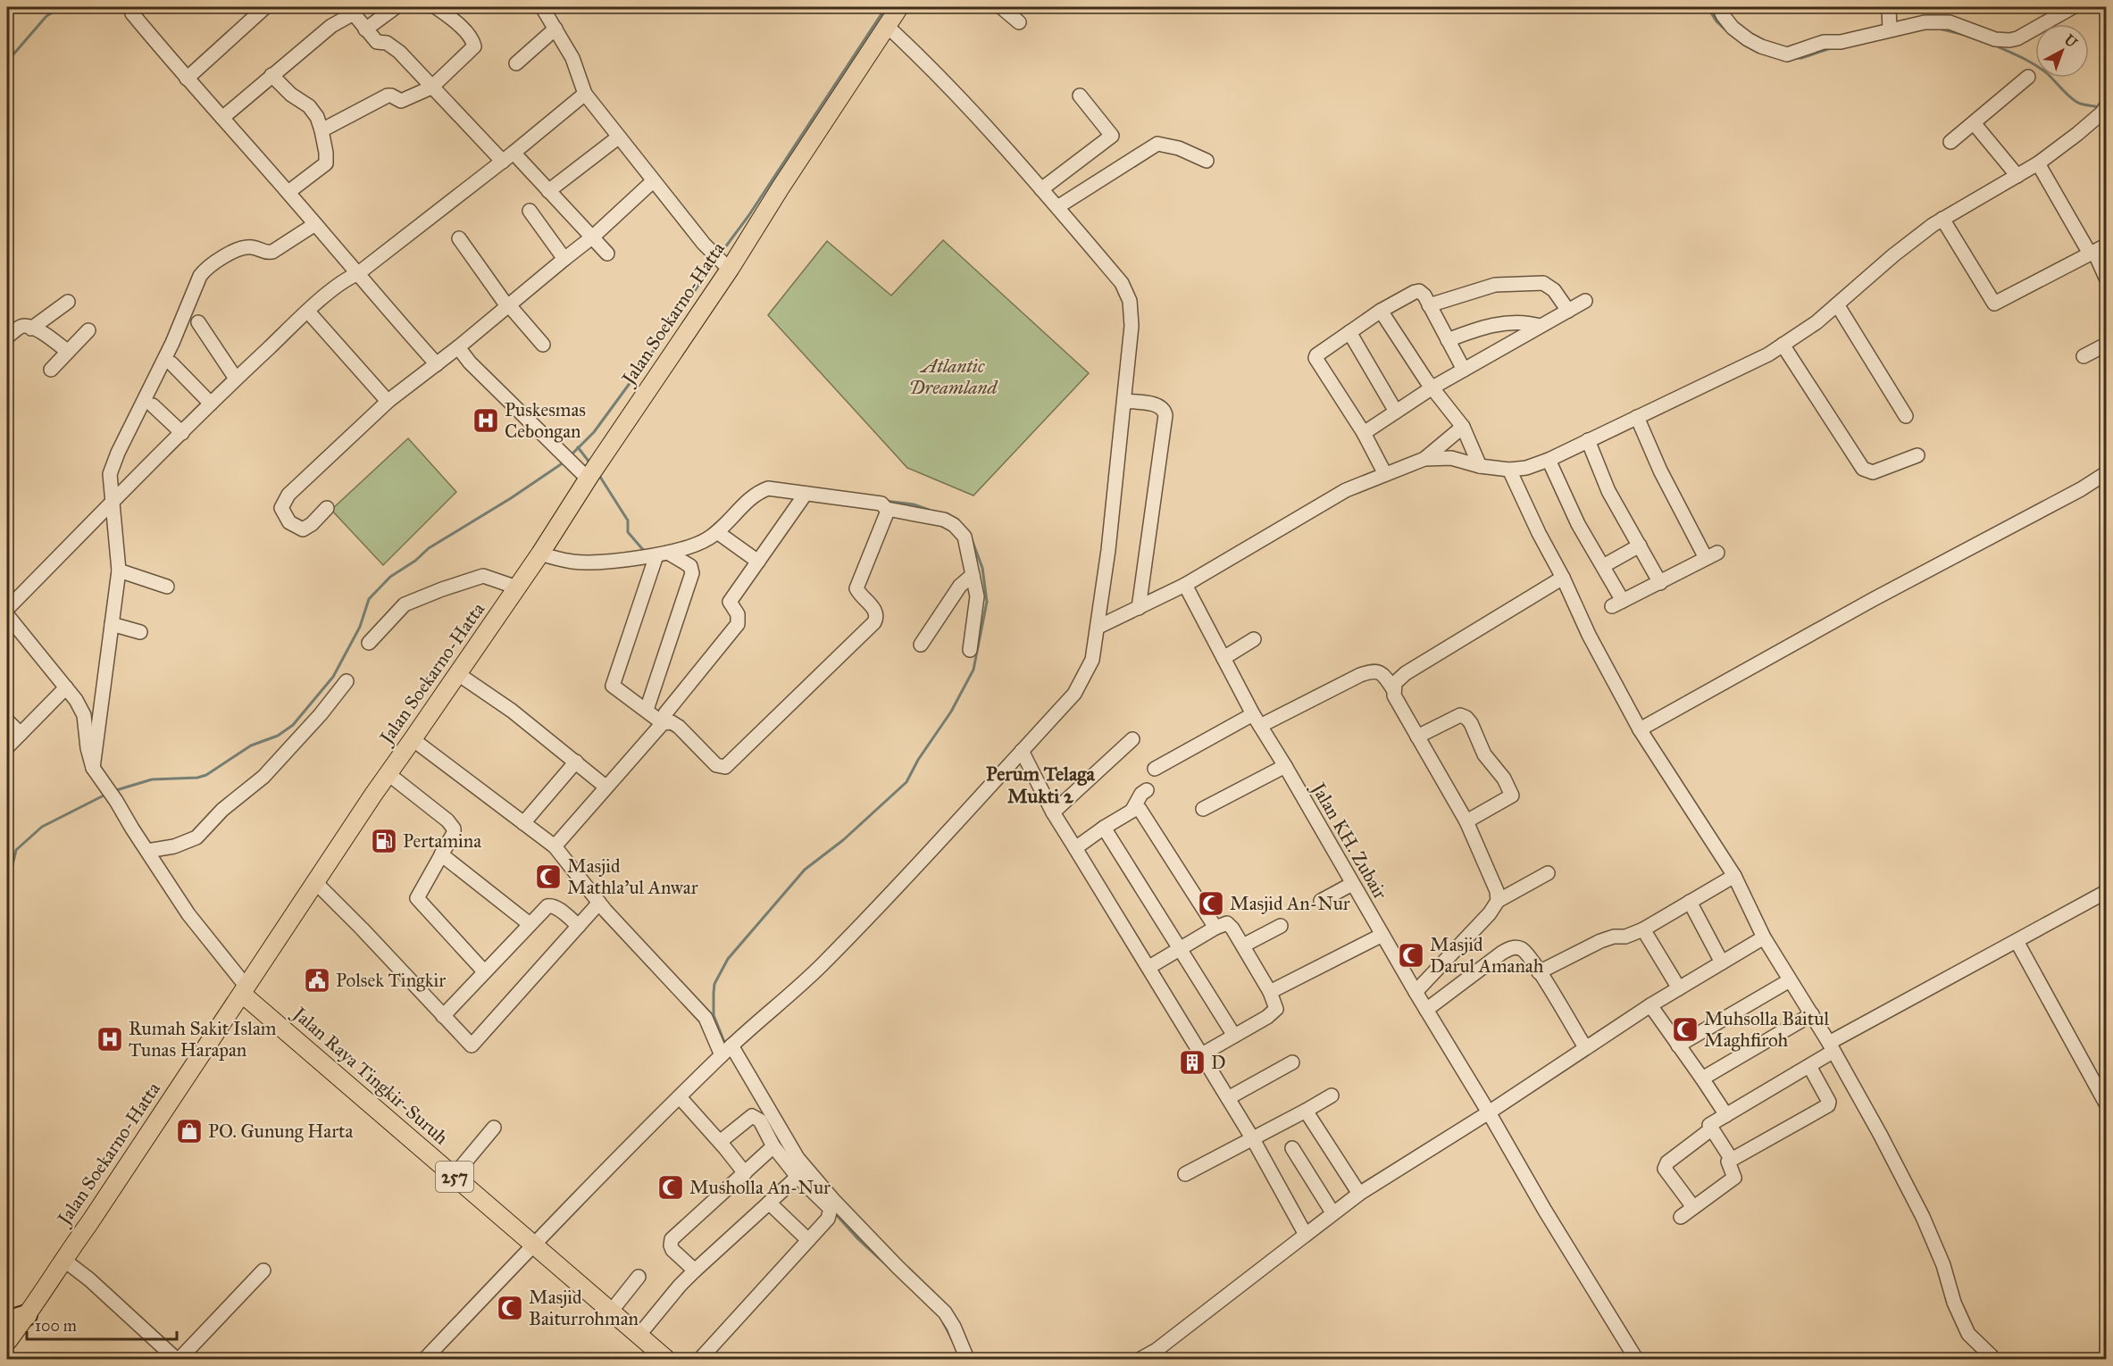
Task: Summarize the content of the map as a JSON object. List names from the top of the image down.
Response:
{
  "streets": {
    "main road": ["Jalan Soekarno-Hatta", "Jalan Raya Tingkir-Suruh", "257"],
    "street": ["Jalan KH. Zubair"]
  },
  "crossings": [
    ["Jalan Soekarno-Hatta", "Jalan Raya Tingkir-Suruh"]
  ],
  "districts": ["Perum Telaga Mukti 2"],
  "parks": ["Atlantic Dreamland"],
  "places": {
    "hospital": ["Puskesmas Cebongan", "Rumah Sakit Islam Tunas Harapan"],
    "fuel station": ["Pertamina"],
    "mosque": [
      "Masjid Mathla'ul Anwar",
      "Masjid An-Nur",
      "Masjid Darul Amanah",
      "Muhsolla Baitul Maghfiroh",
      "Musholla An-Nur",
      "Masjid Baiturrohman"
    ],
    "public building": ["Polsek Tingkir"],
    "building": ["D"],
    "shop": ["PO. Gunung Harta"]
  },
  "scale_bar": "100 m",
  "north": "top right"
}
